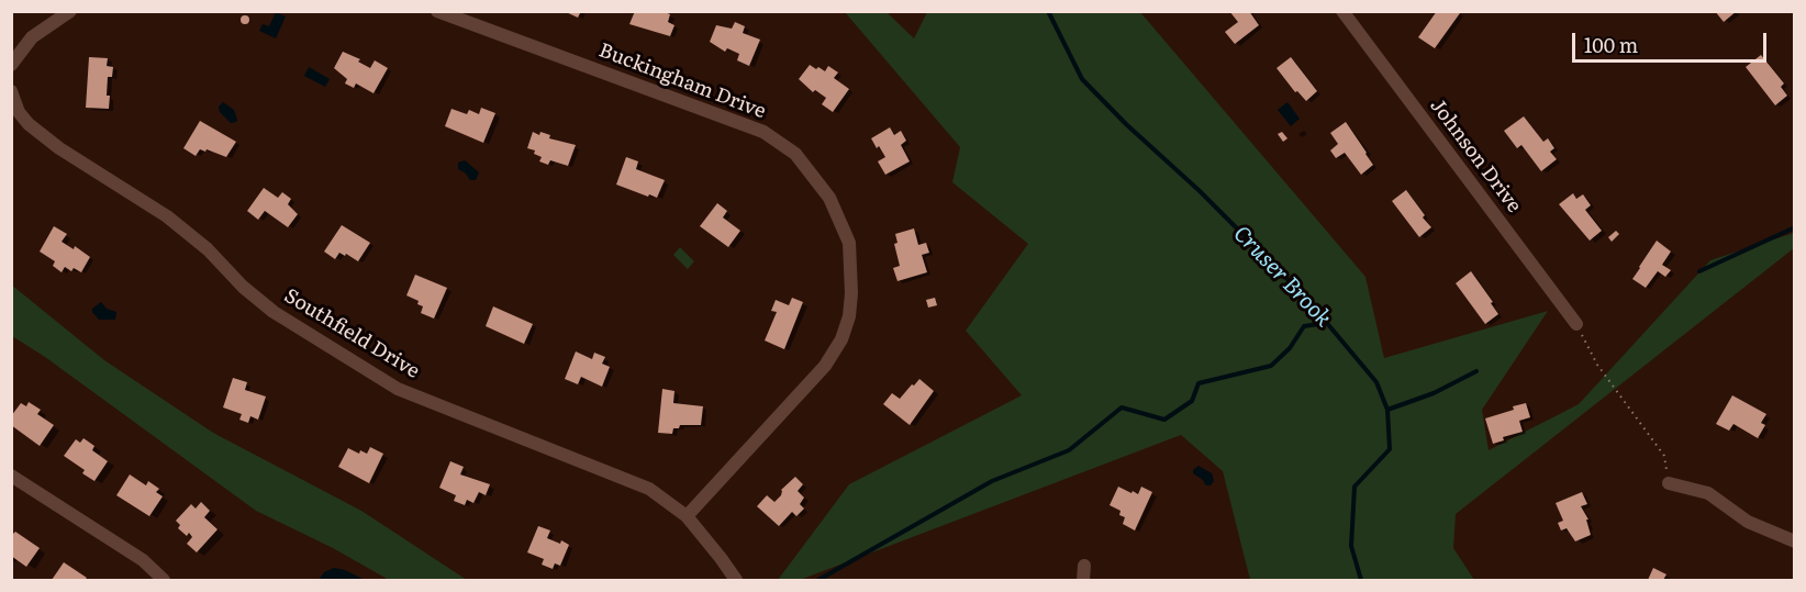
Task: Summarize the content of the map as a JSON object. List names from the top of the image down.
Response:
{
  "streets": {
    "street": ["Buckingham Drive", "Johnson Drive", "Southfield Drive"]
  },
  "crossings": [
    ["Buckingham Drive", "Southfield Drive"]
  ],
  "water": ["Cruser Brook"],
  "scale_bar": "100 m"
}
